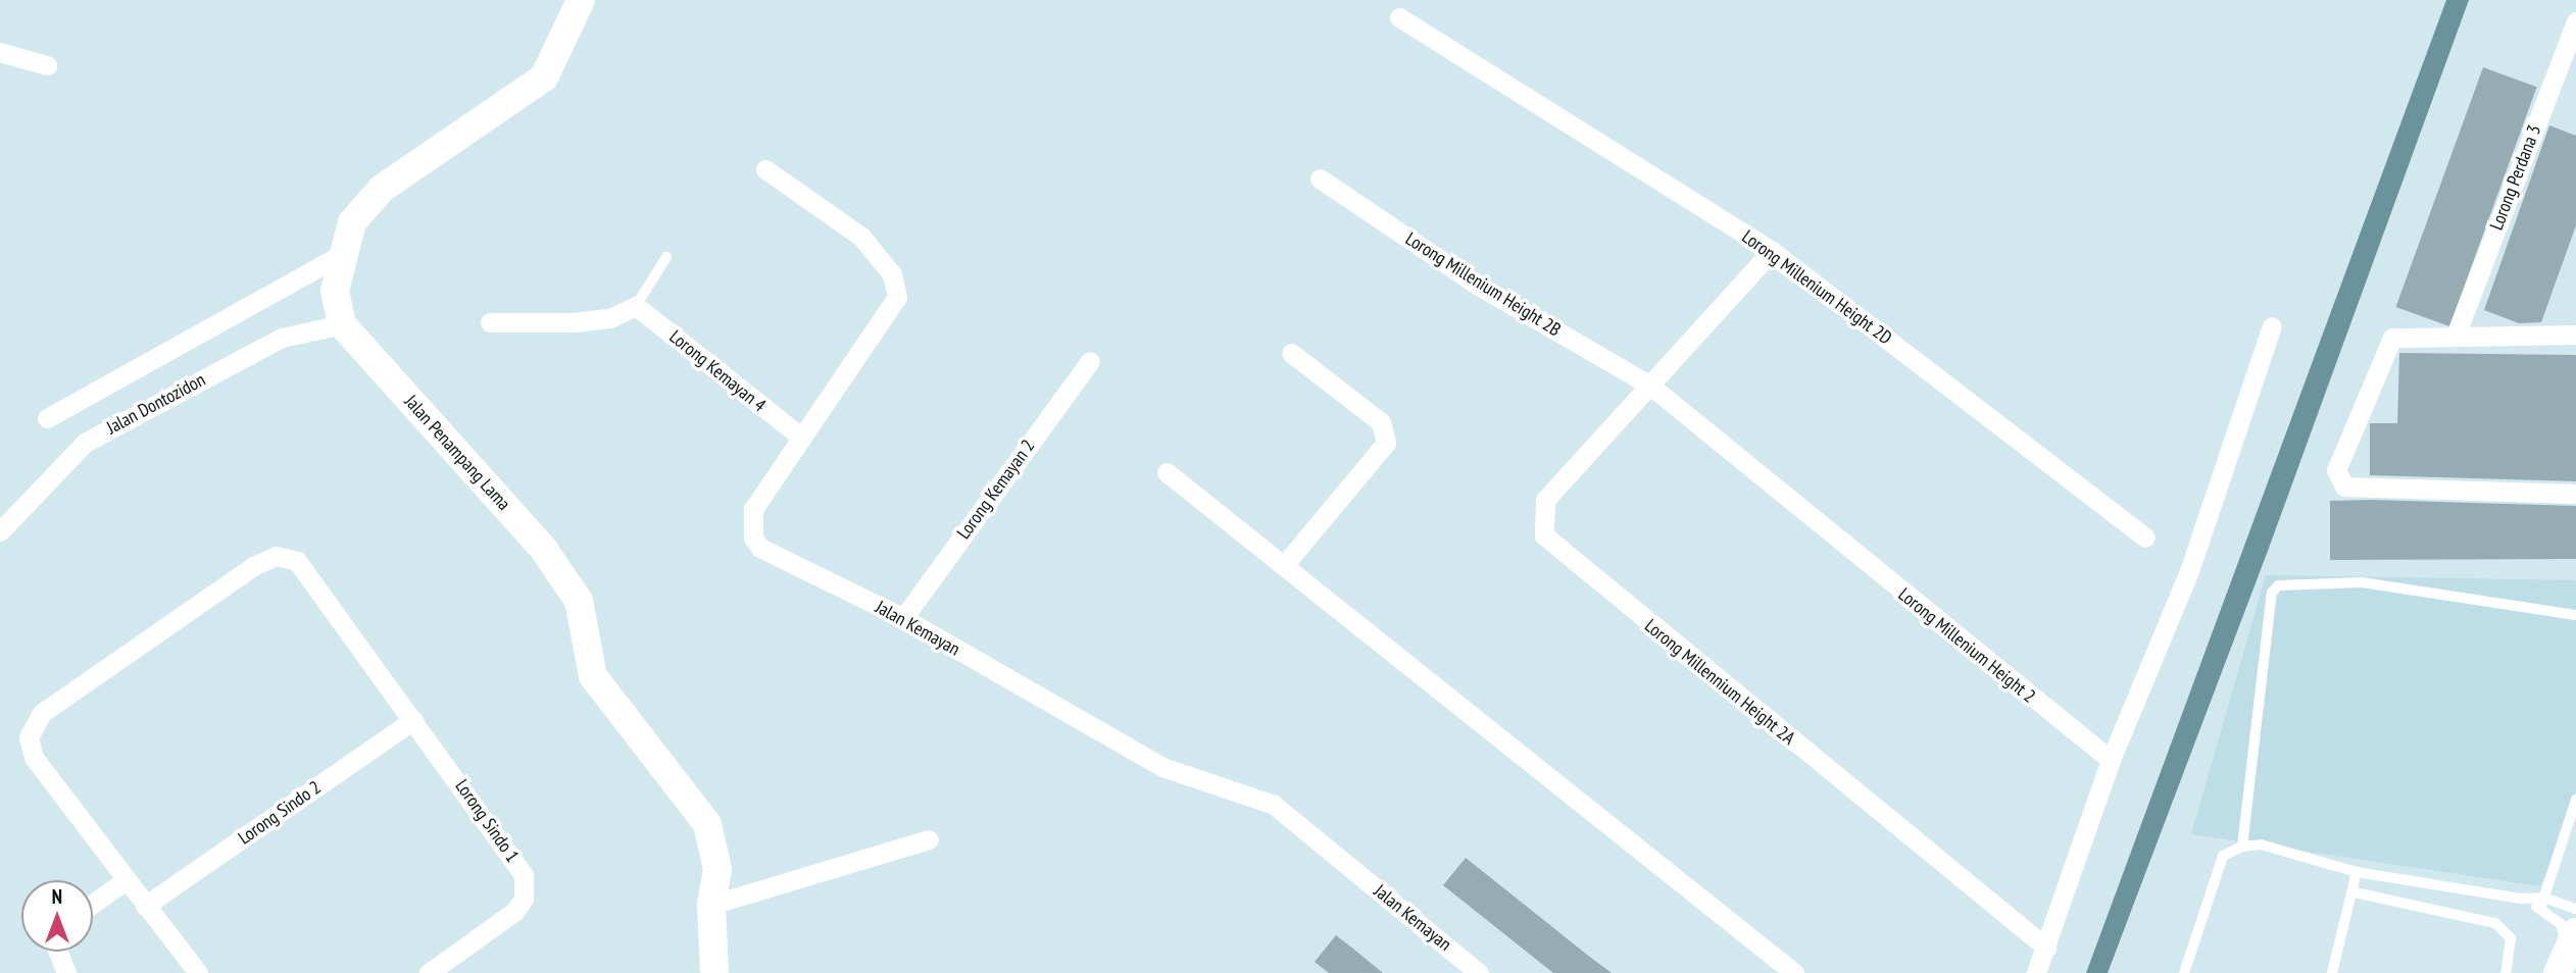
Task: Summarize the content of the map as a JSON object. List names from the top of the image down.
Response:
{
  "streets": {
    "main road": ["Jalan Penampang Lama"],
    "street": [
      "Lorong Perdana 3",
      "Lorong Millenium Height 2B",
      "Lorong Millenium Height 2D",
      "Lorong Kemayan 4",
      "Jalan Dontozidon",
      "Lorong Kemayan 2",
      "Jalan Kemayan",
      "Lorong Millenium Height 2",
      "Lorong Millennium Height 2A",
      "Lorong Sindo 2",
      "Lorong Sindo 1"
    ]
  },
  "crossings": [
    ["Lorong Millenium Height 2B", "Lorong Millenium Height 2"],
    ["Lorong Millenium Height 2B", "Lorong Millennium Height 2A"],
    ["Lorong Kemayan 4", "Jalan Kemayan"],
    ["Jalan Dontozidon", "Jalan Penampang Lama"],
    ["Lorong Kemayan 2", "Jalan Kemayan"],
    ["Lorong Millenium Height 2", "Lorong Millennium Height 2A"],
    ["Lorong Sindo 2", "Lorong Sindo 1"]
  ],
  "north": "top"
}
